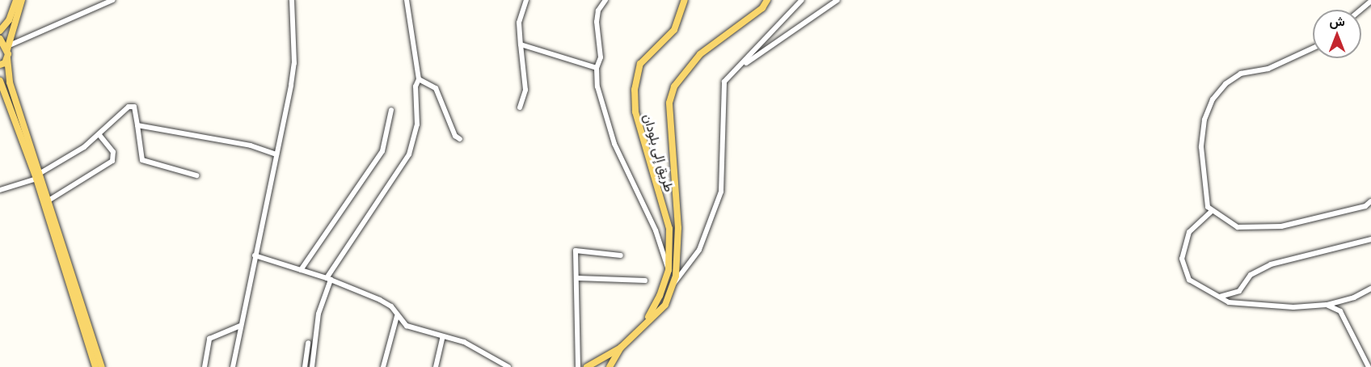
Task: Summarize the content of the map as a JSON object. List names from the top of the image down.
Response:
{
  "streets": {
    "main road": ["طريق إلى بلودان"]
  },
  "north": "top"
}
